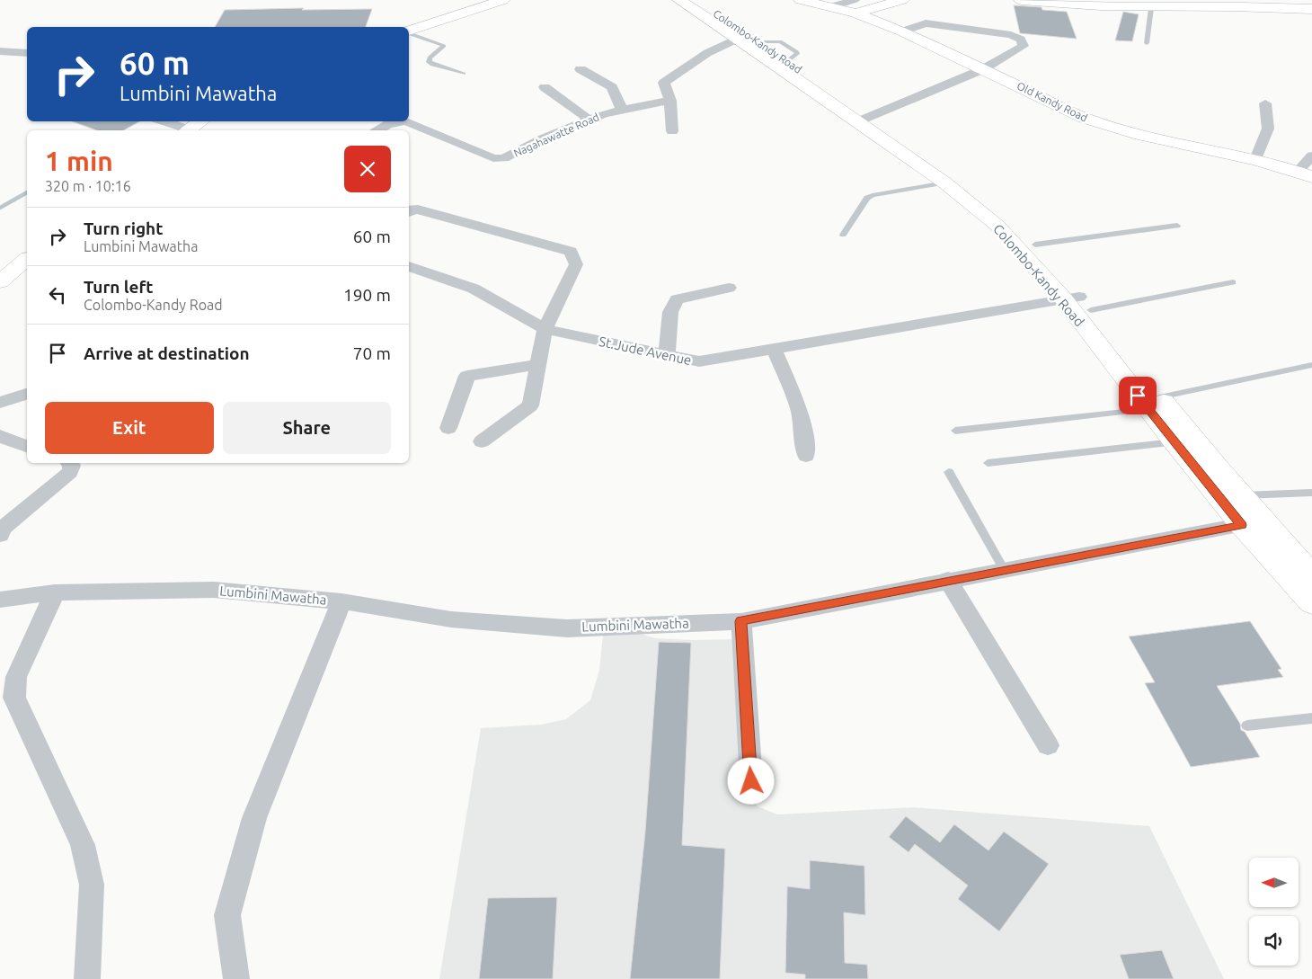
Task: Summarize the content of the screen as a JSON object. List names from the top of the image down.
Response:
{
  "streets": {
    "main road": ["Colombo-Kandy Road", "Old Kandy Road"],
    "street": ["Nagahawatte Road", "St.Jude Avenue", "Lumbini Mawatha"]
  },
  "crossings": [
    ["Colombo-Kandy Road", "St.Jude Avenue"],
    ["Colombo-Kandy Road", "Lumbini Mawatha"]
  ],
  "north": "left",
  "page": {
    "turn": ["60 m", "Lumbini Mawatha"],
    "heading": ["1 min", "320 m · 10:16"],
    "list": [
      {
        "name": "Turn right",
        "note": "Lumbini Mawatha",
        "value": "60 m"
      },
      {
        "name": "Turn left",
        "note": "Colombo-Kandy Road",
        "value": "190 m"
      },
      {
        "name": "Arrive at destination",
        "value": "70 m"
      }
    ],
    "buttons": ["Exit", "Share"]
  }
}
